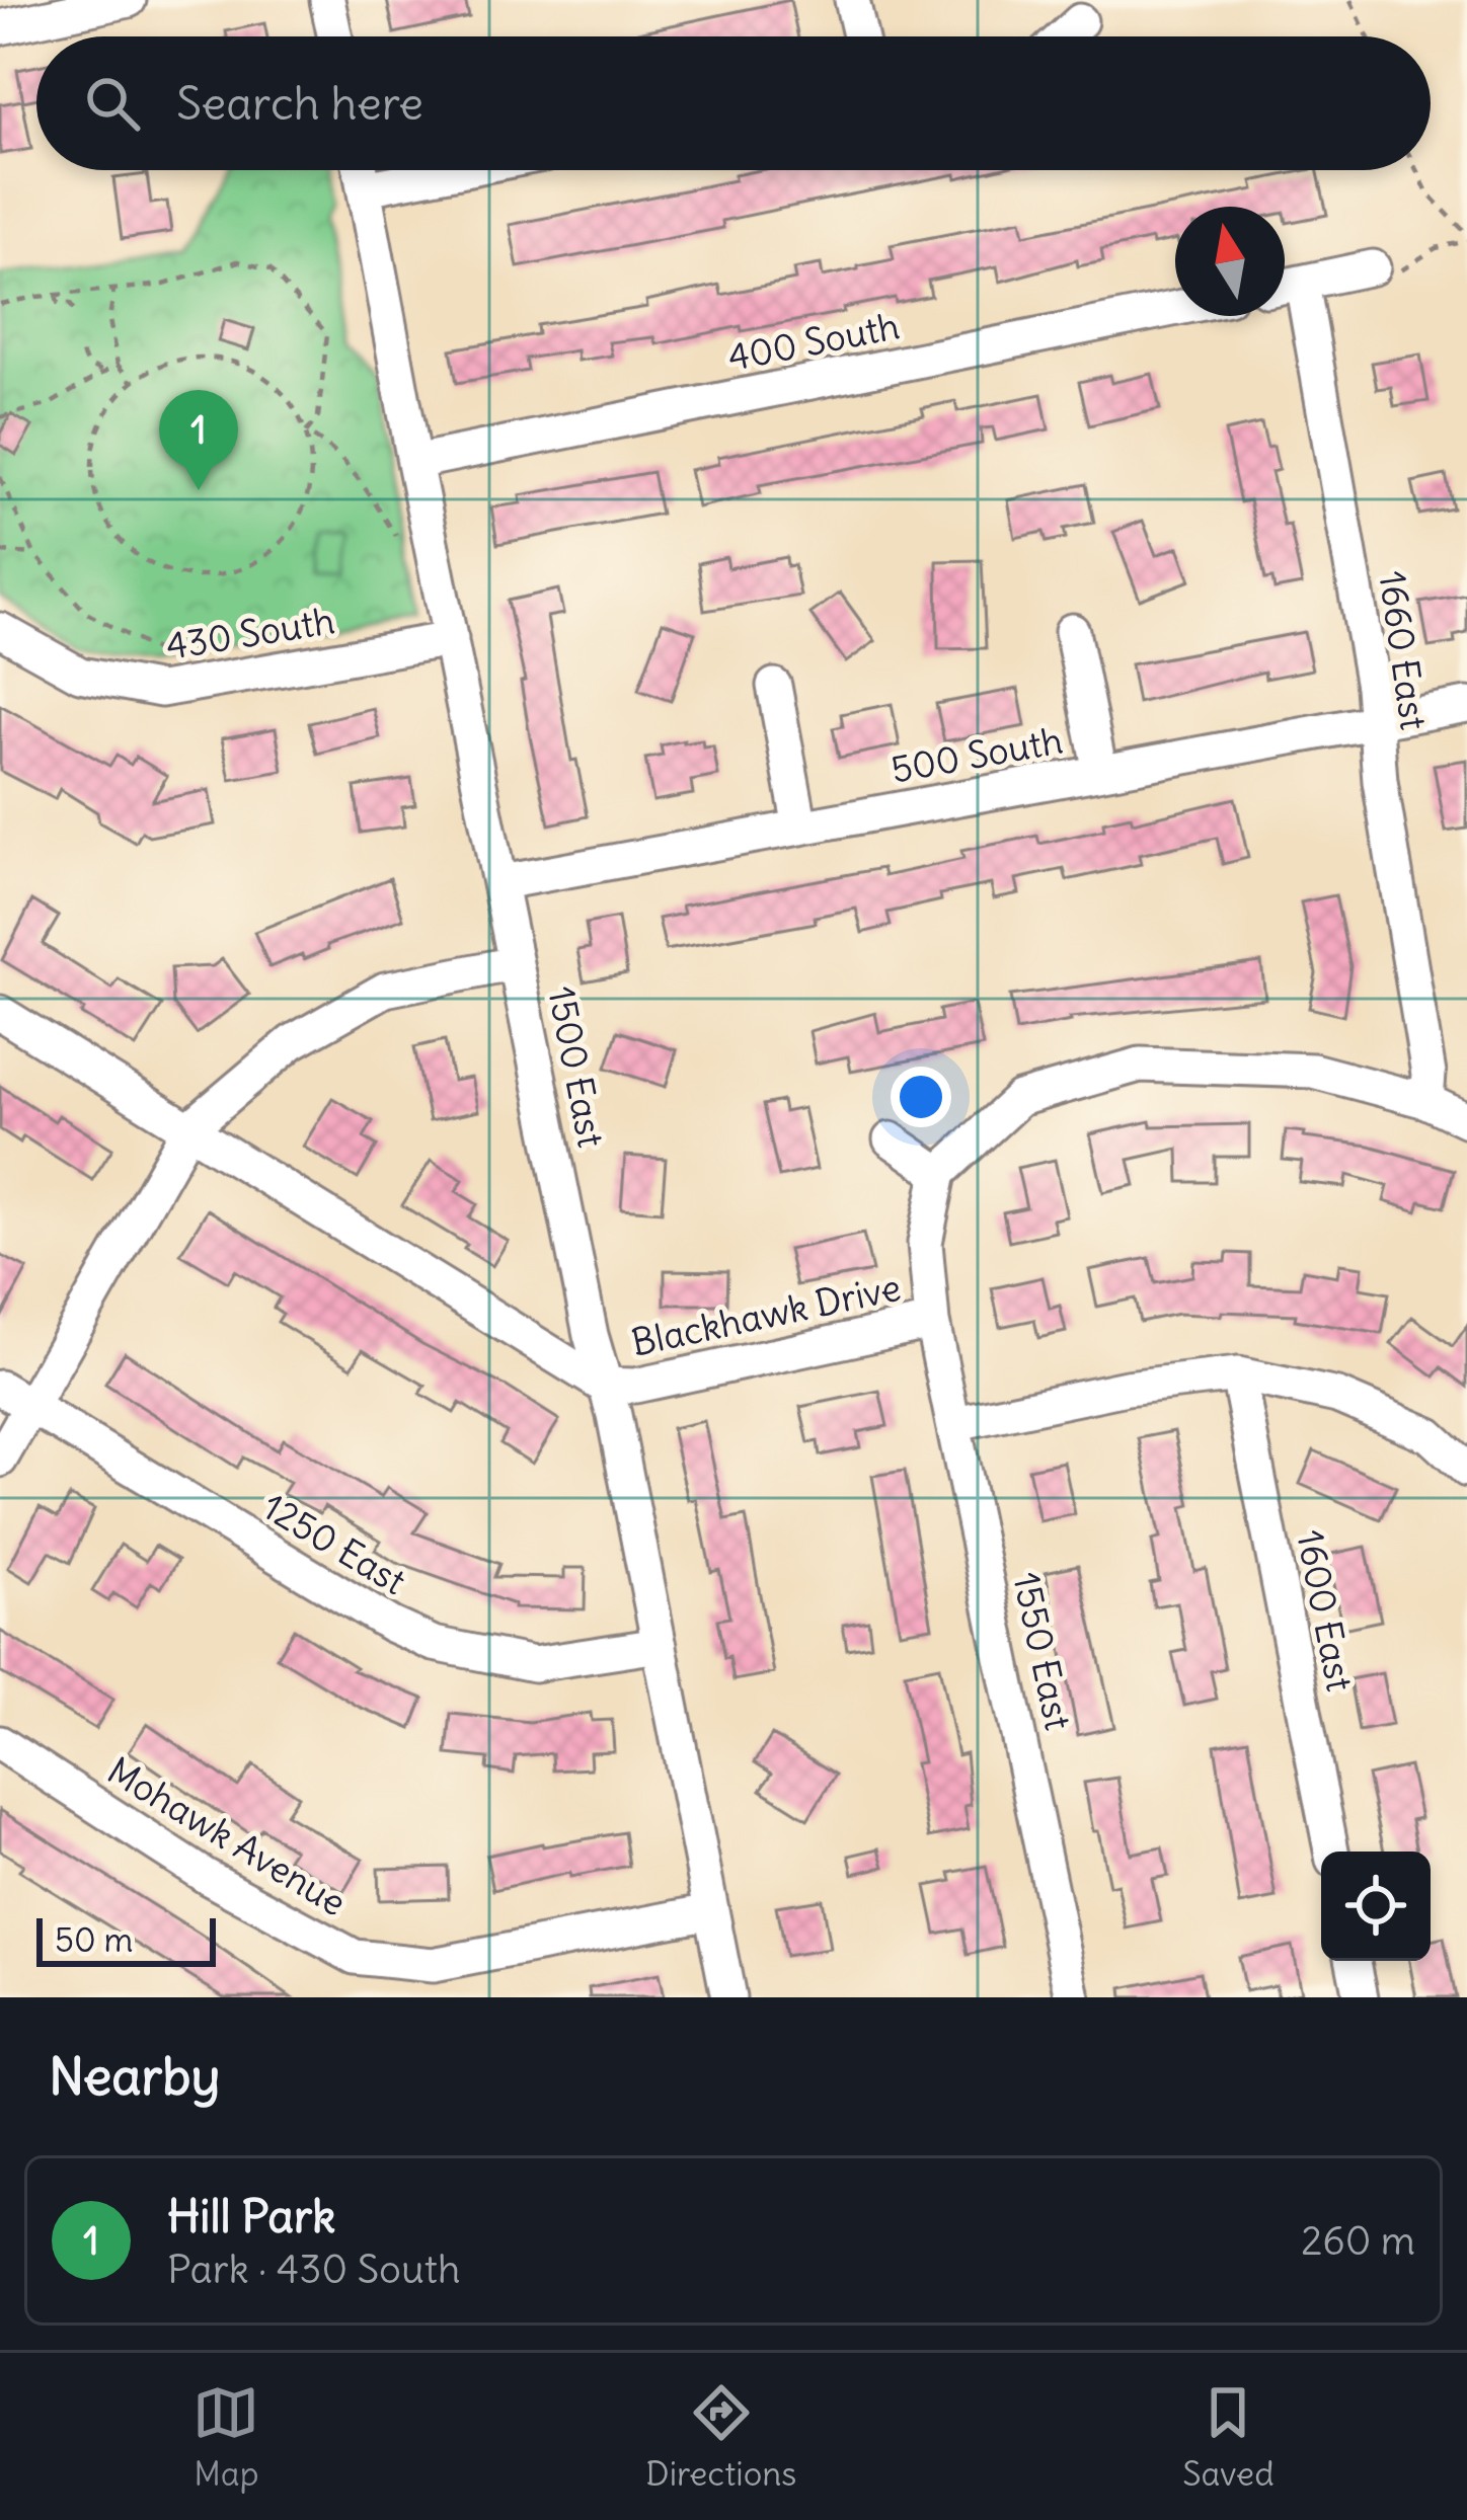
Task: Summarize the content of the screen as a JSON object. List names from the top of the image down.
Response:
{
  "streets": {
    "street": [
      "400 South",
      "430 South",
      "1660 East",
      "500 South",
      "1500 East",
      "Blackhawk Drive",
      "1250 East",
      "1600 East",
      "1550 East",
      "Mohawk Avenue"
    ]
  },
  "crossings": [
    ["400 South", "1500 East"],
    ["430 South", "1500 East"],
    ["1660 East", "500 South"],
    ["500 South", "1500 East"],
    ["1500 East", "Blackhawk Drive"],
    ["1500 East", "1250 East"],
    ["1500 East", "Mohawk Avenue"],
    ["Blackhawk Drive", "1550 East"]
  ],
  "scale_bar": "50 m",
  "north": "top",
  "page": {
    "search": "Search here",
    "pins": "1",
    "scale": "50 m",
    "heading": "Nearby",
    "list": [
      {
        "mark": "1",
        "name": "Hill Park",
        "note": "Park · 430 South",
        "value": "260 m"
      }
    ],
    "nav": ["Map", "Directions", "Saved"]
  }
}
